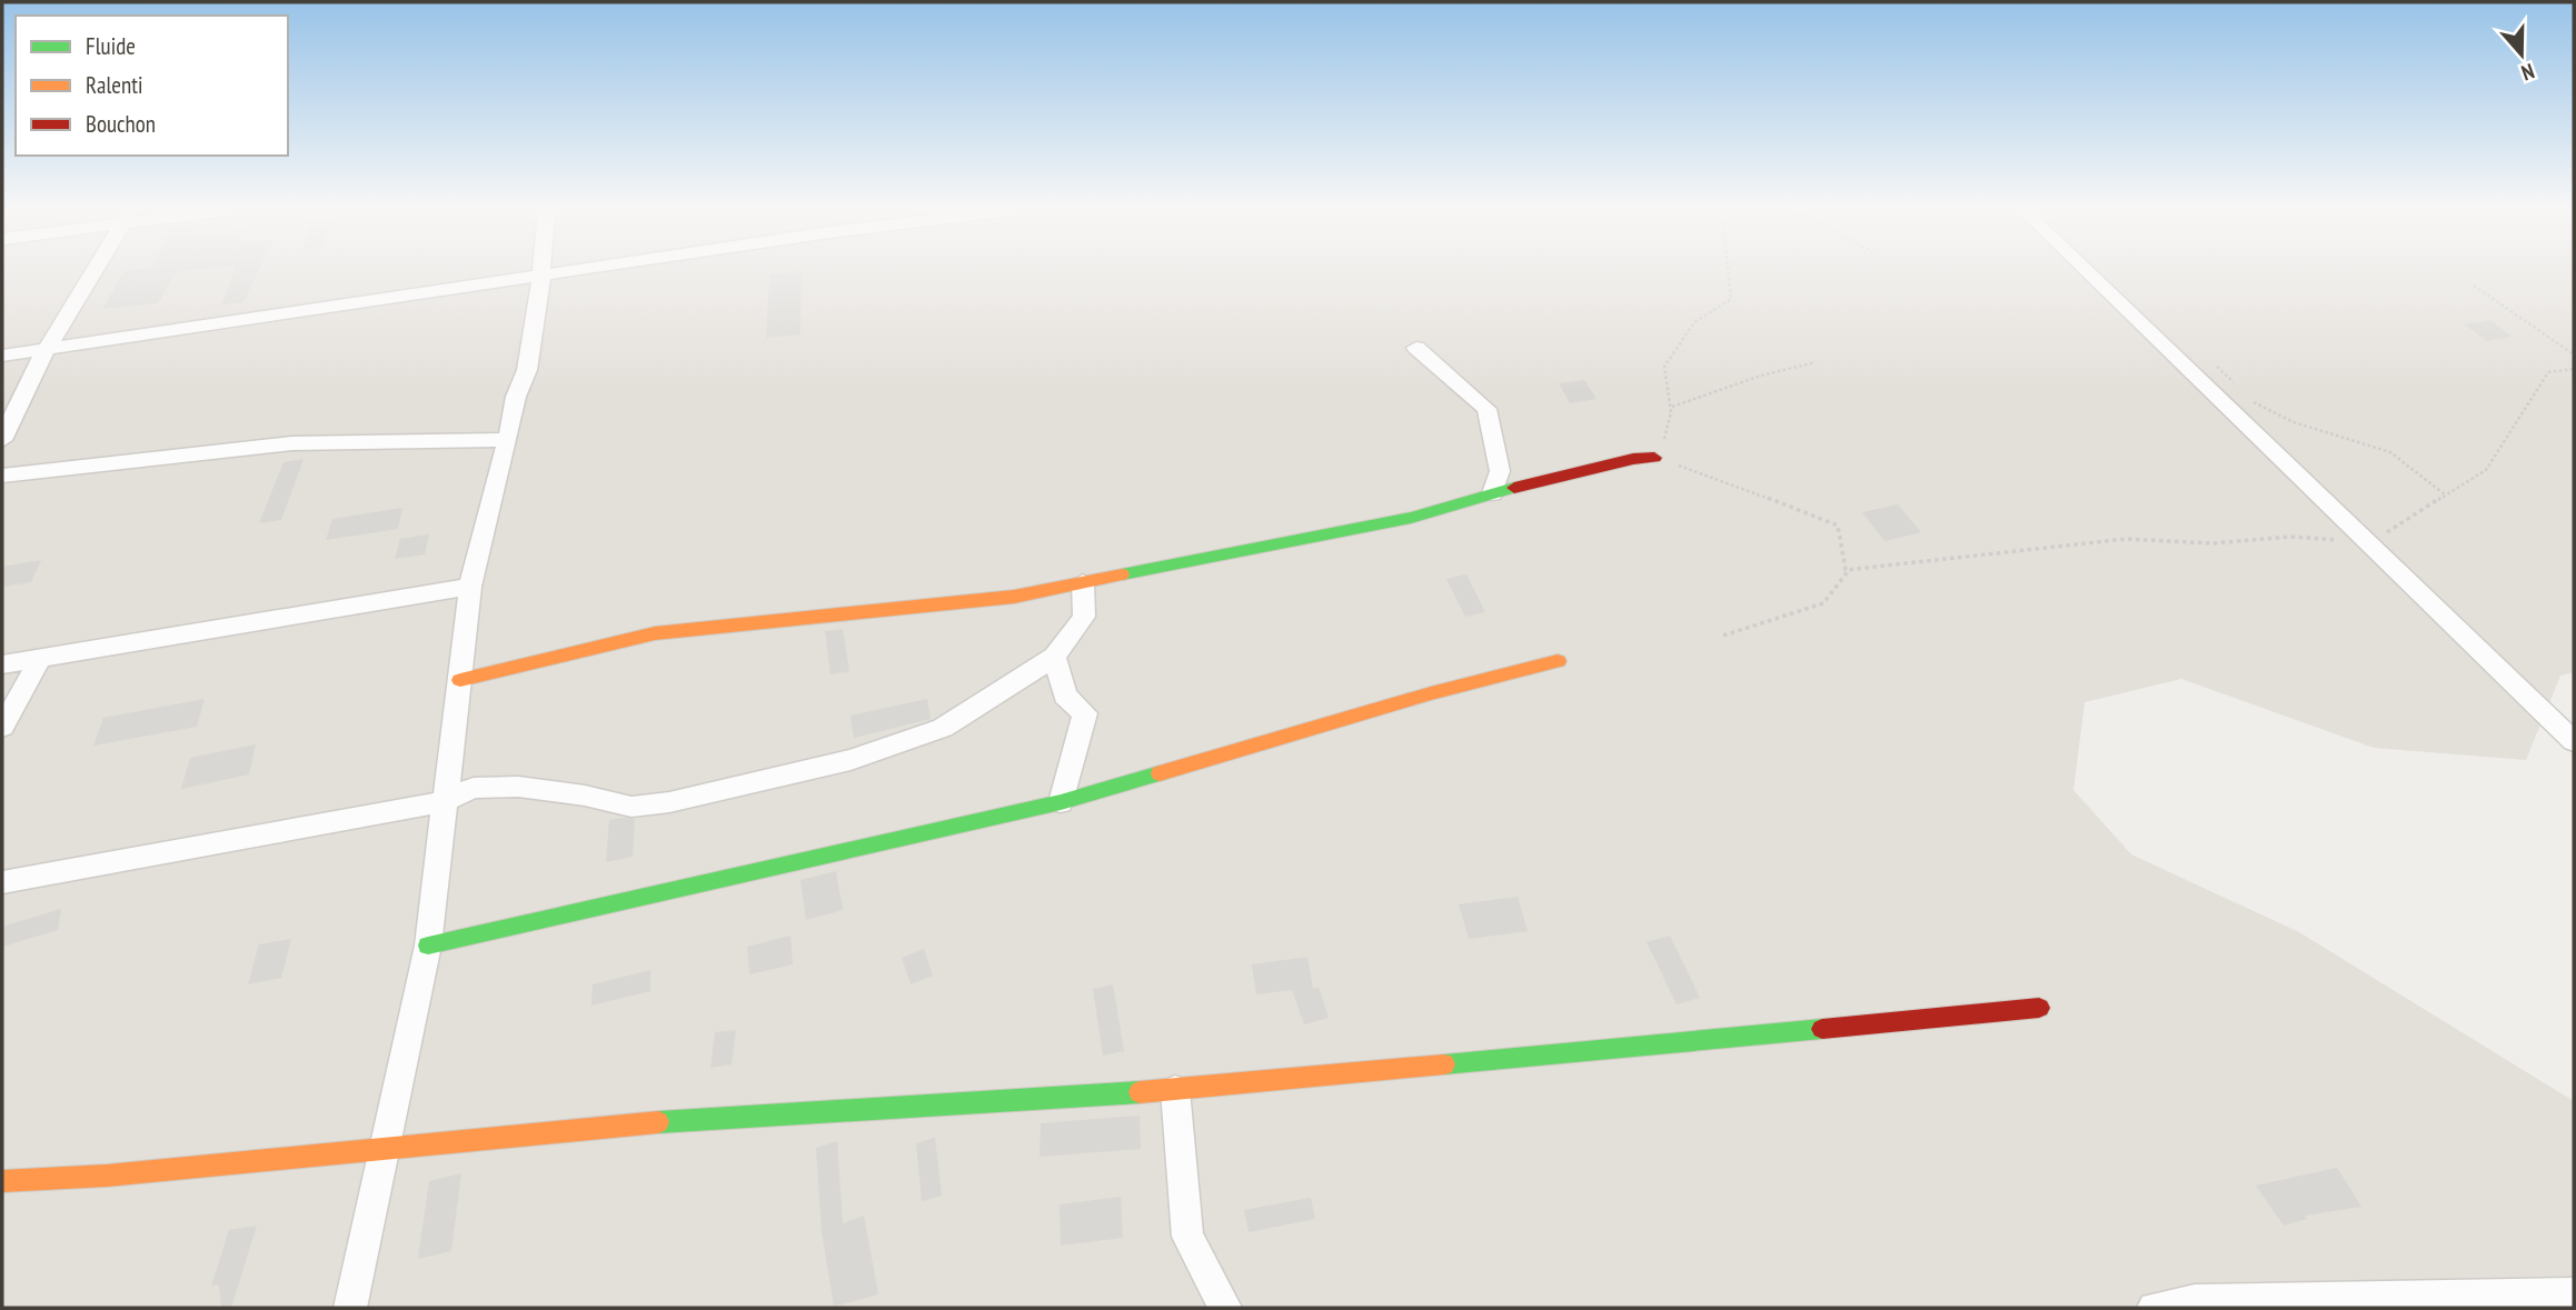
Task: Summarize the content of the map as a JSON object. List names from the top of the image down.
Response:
{
  "legend": ["Fluide", "Ralenti", "Bouchon"],
  "north": "bottom"
}
